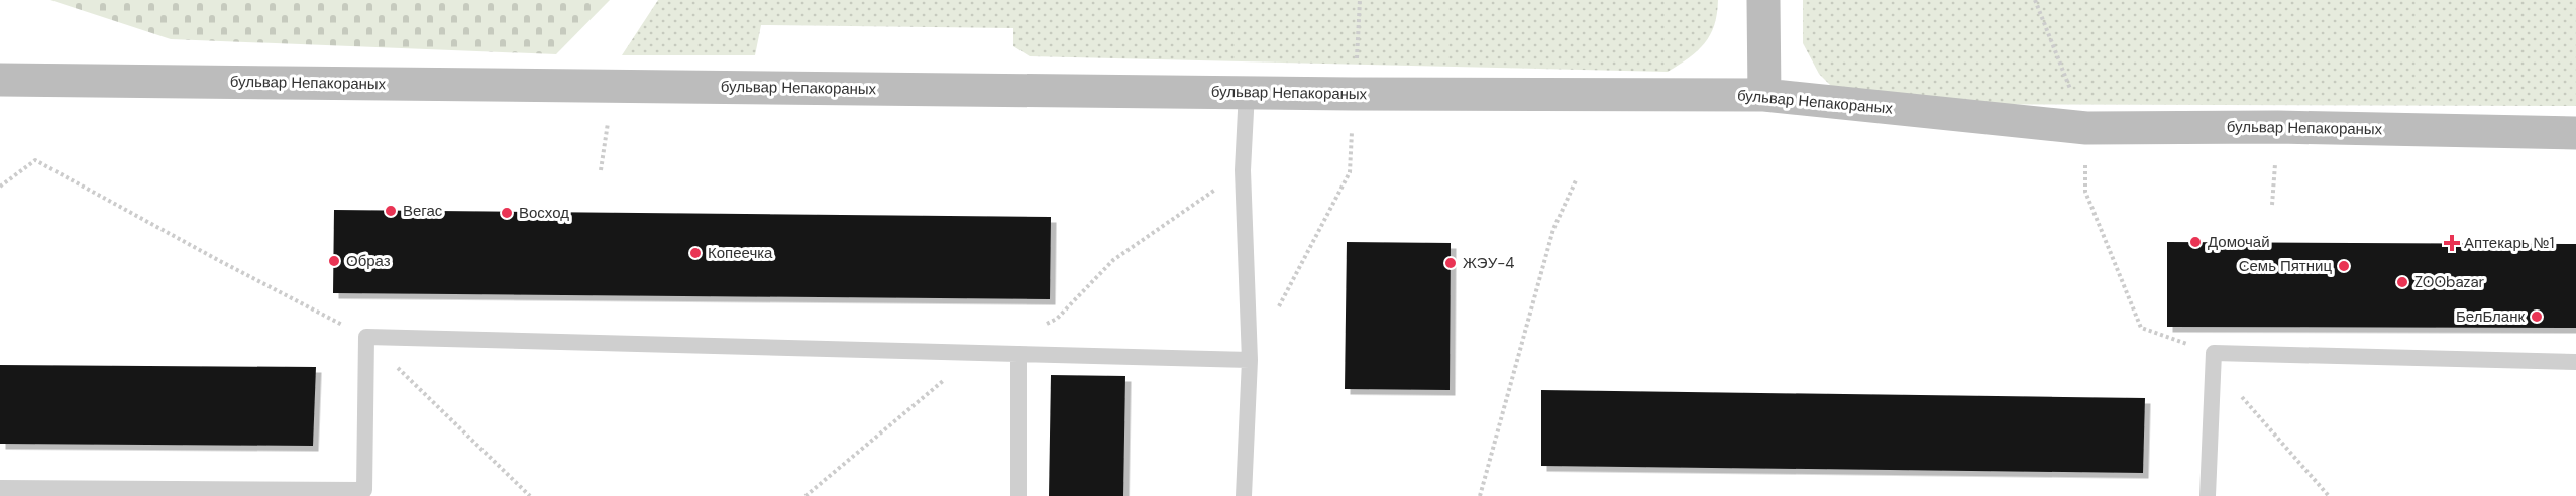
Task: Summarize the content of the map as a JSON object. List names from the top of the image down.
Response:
{
  "streets": {
    "main road": ["бульвар Непакораных"]
  },
  "places": {
    "other": [
      "Вегас",
      "Восход",
      "Домочай",
      "Копеечка",
      "Образ",
      "ЖЭУ-4",
      "Семь Пятниц",
      "ZOObazar",
      "БелБланк"
    ],
    "health": ["Аптекарь №1"]
  }
}
